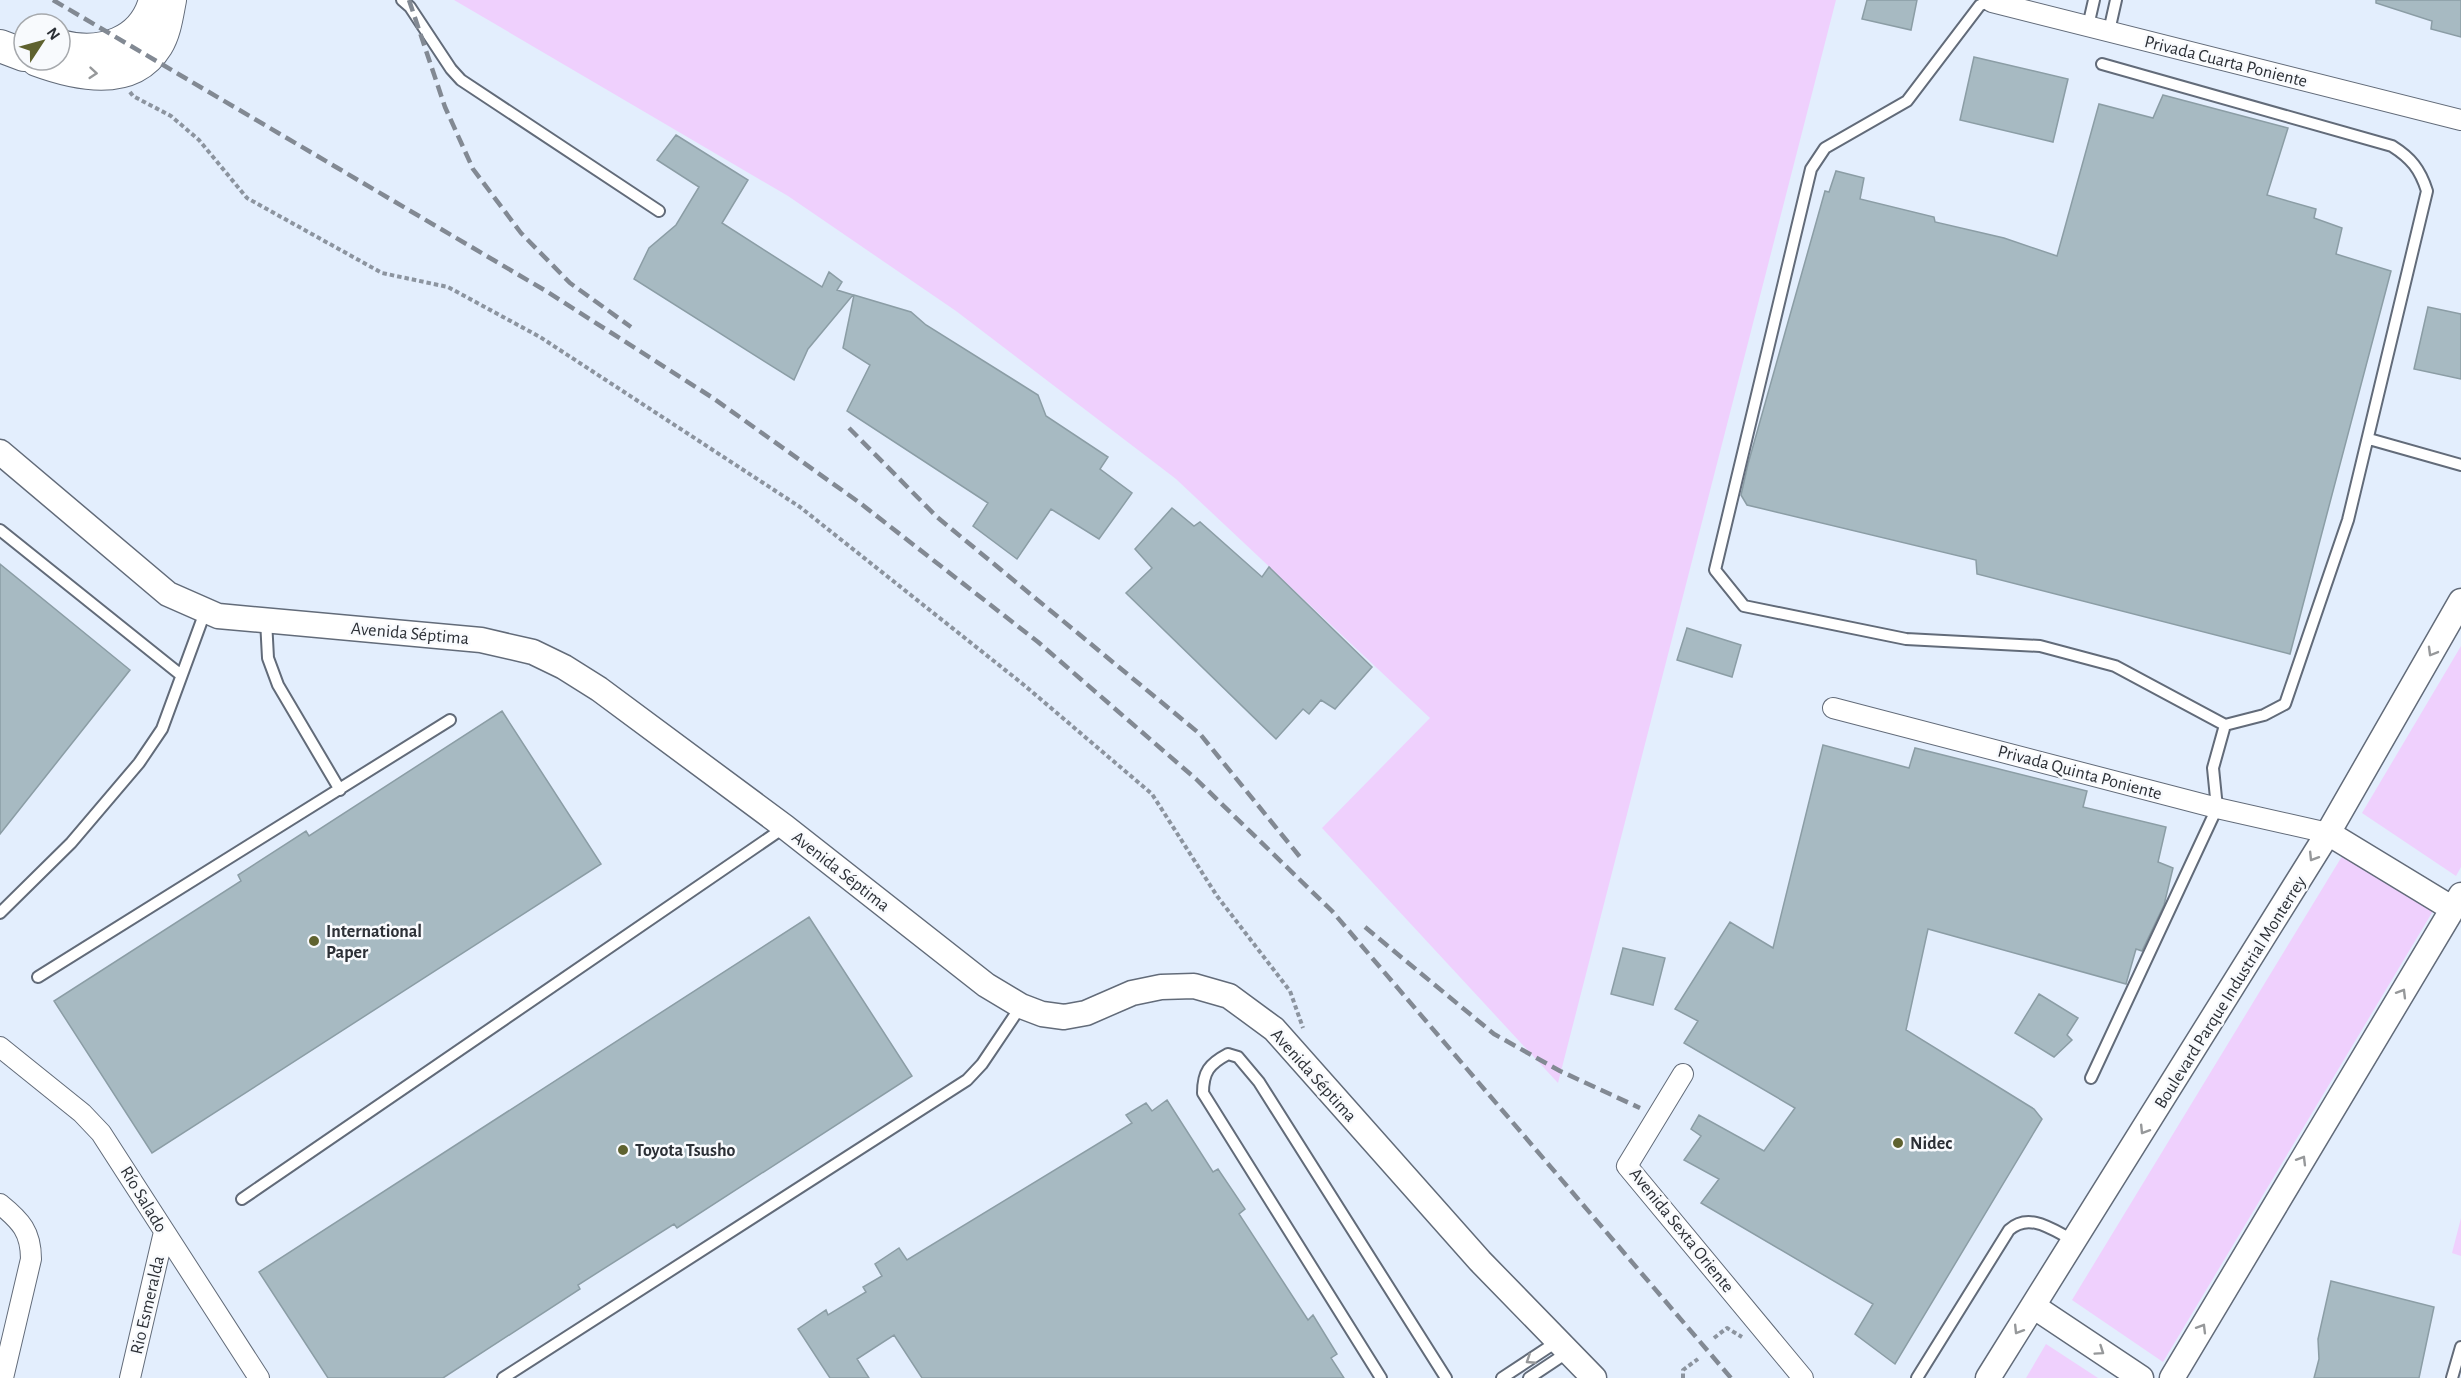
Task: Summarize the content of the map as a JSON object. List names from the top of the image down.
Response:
{
  "streets": {
    "street": [
      "Privada Cuarta Poniente",
      "Avenida Séptima",
      "Privada Quinta Poniente",
      "Boulevard Parque Industrial Monterrey",
      "Río Salado",
      "Avenida Sexta Oriente",
      "Rio Esmeralda"
    ]
  },
  "crossings": [
    ["Privada Quinta Poniente", "Boulevard Parque Industrial Monterrey"],
    ["Río Salado", "Rio Esmeralda"]
  ],
  "places": ["International Paper", "Nidec", "Toyota Tsusho"],
  "north": "top right"
}
